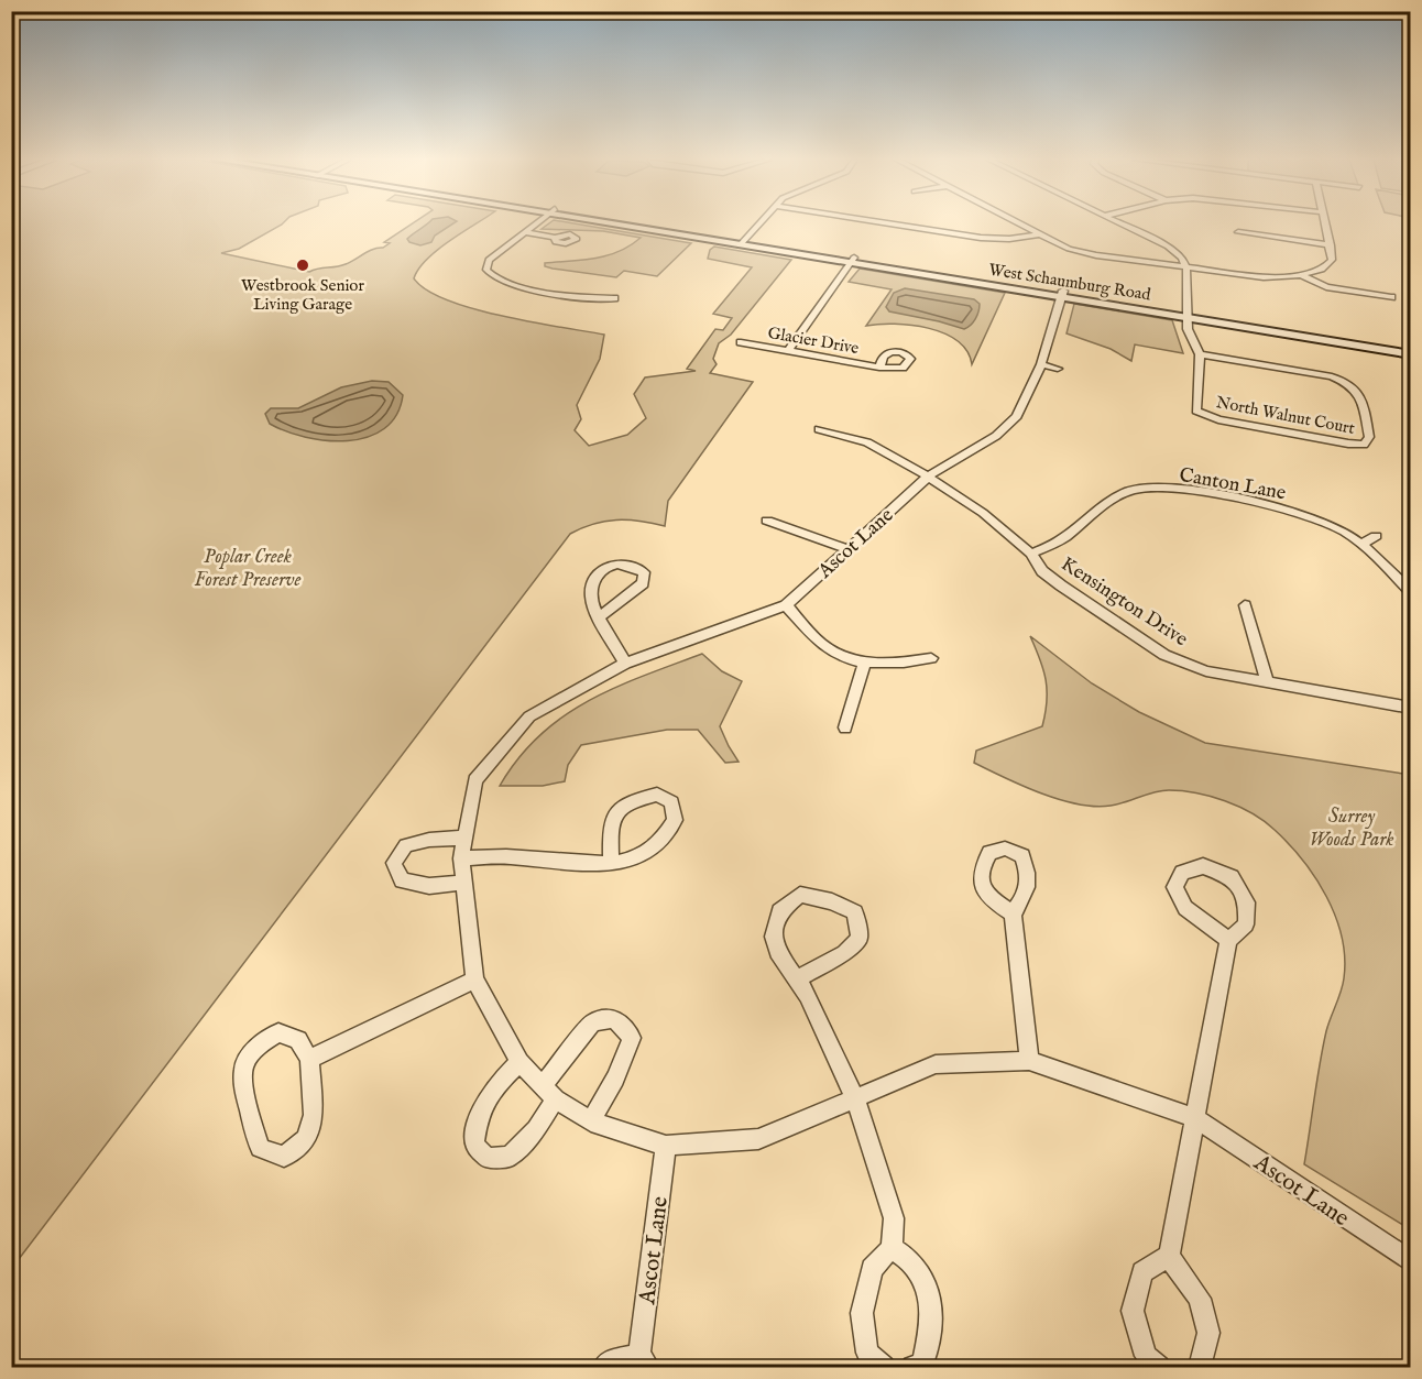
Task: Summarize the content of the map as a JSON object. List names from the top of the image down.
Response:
{
  "streets": {
    "main road": ["West Schaumburg Road"],
    "street": [
      "Glacier Drive",
      "North Walnut Court",
      "Canton Lane",
      "Ascot Lane",
      "Kensington Drive"
    ]
  },
  "crossings": [
    ["West Schaumburg Road", "North Walnut Court"],
    ["West Schaumburg Road", "Ascot Lane"],
    ["Canton Lane", "Kensington Drive"],
    ["Ascot Lane", "Kensington Drive"]
  ],
  "parks": ["Poplar Creek Forest Preserve", "Surrey Woods Park"],
  "places": ["Westbrook Senior Living Garage"]
}
